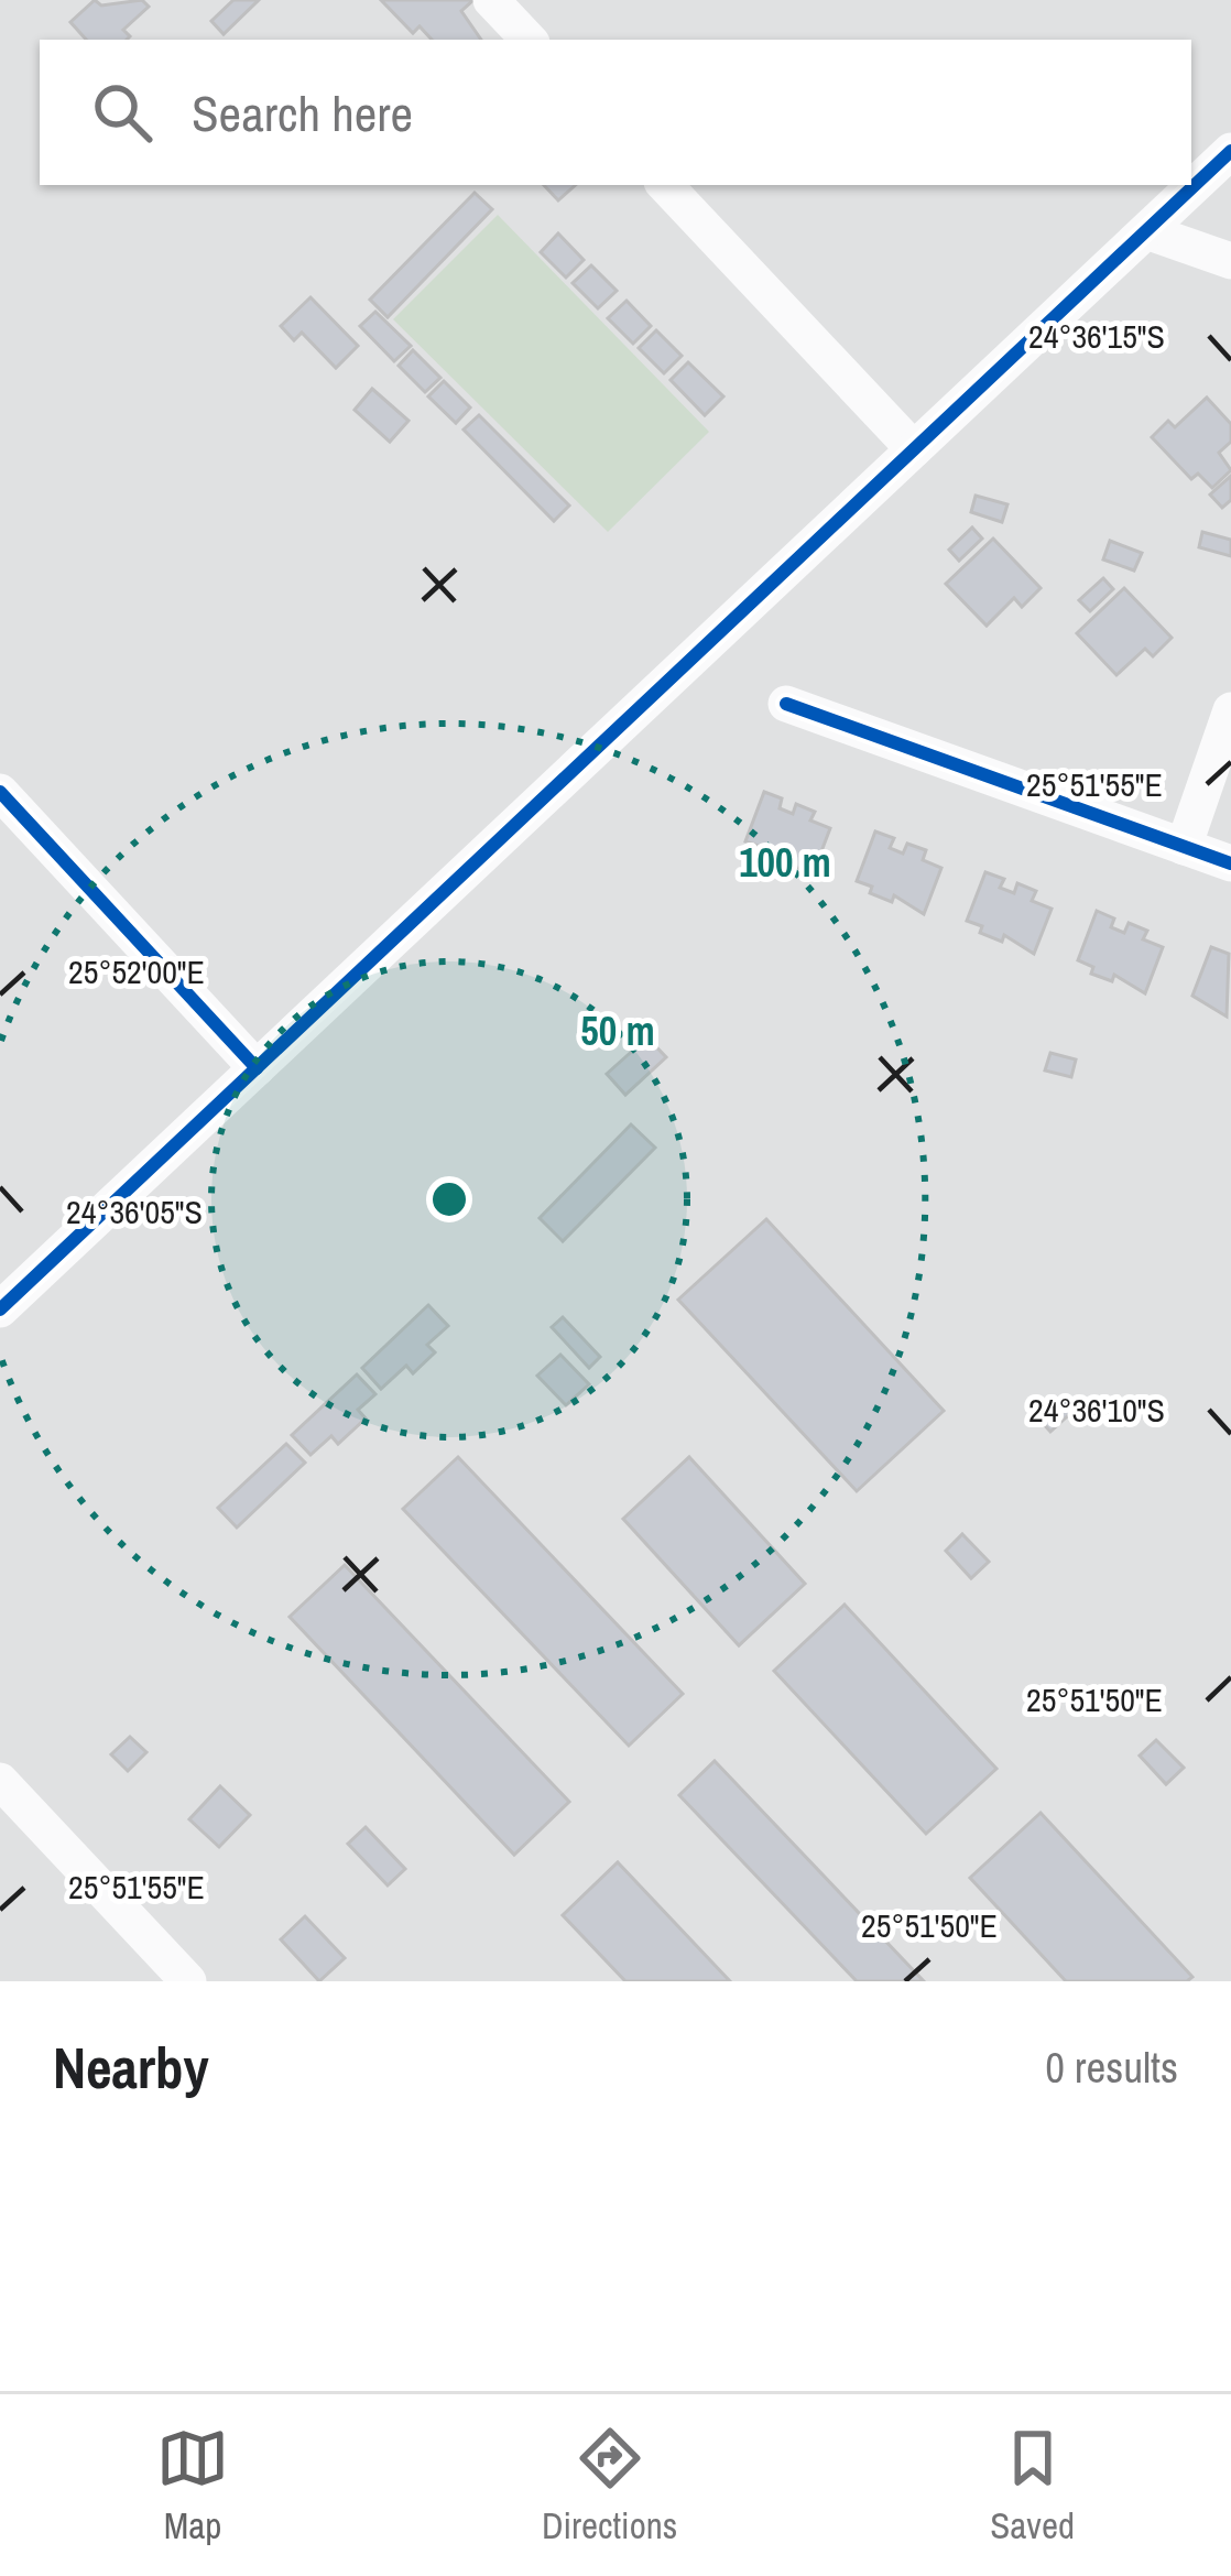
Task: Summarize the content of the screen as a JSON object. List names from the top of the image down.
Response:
{
  "page": {
    "search": "Search here",
    "heading": ["Nearby", "0 results"],
    "nav": ["Map", "Directions", "Saved"]
  },
  "coordinates": [
    "24°36'15\"S",
    "25°51'55\"E",
    "25°52'00\"E",
    "24°36'05\"S",
    "24°36'10\"S",
    "25°51'50\"E"
  ],
  "rings": ["100 m", "50 m"]
}
